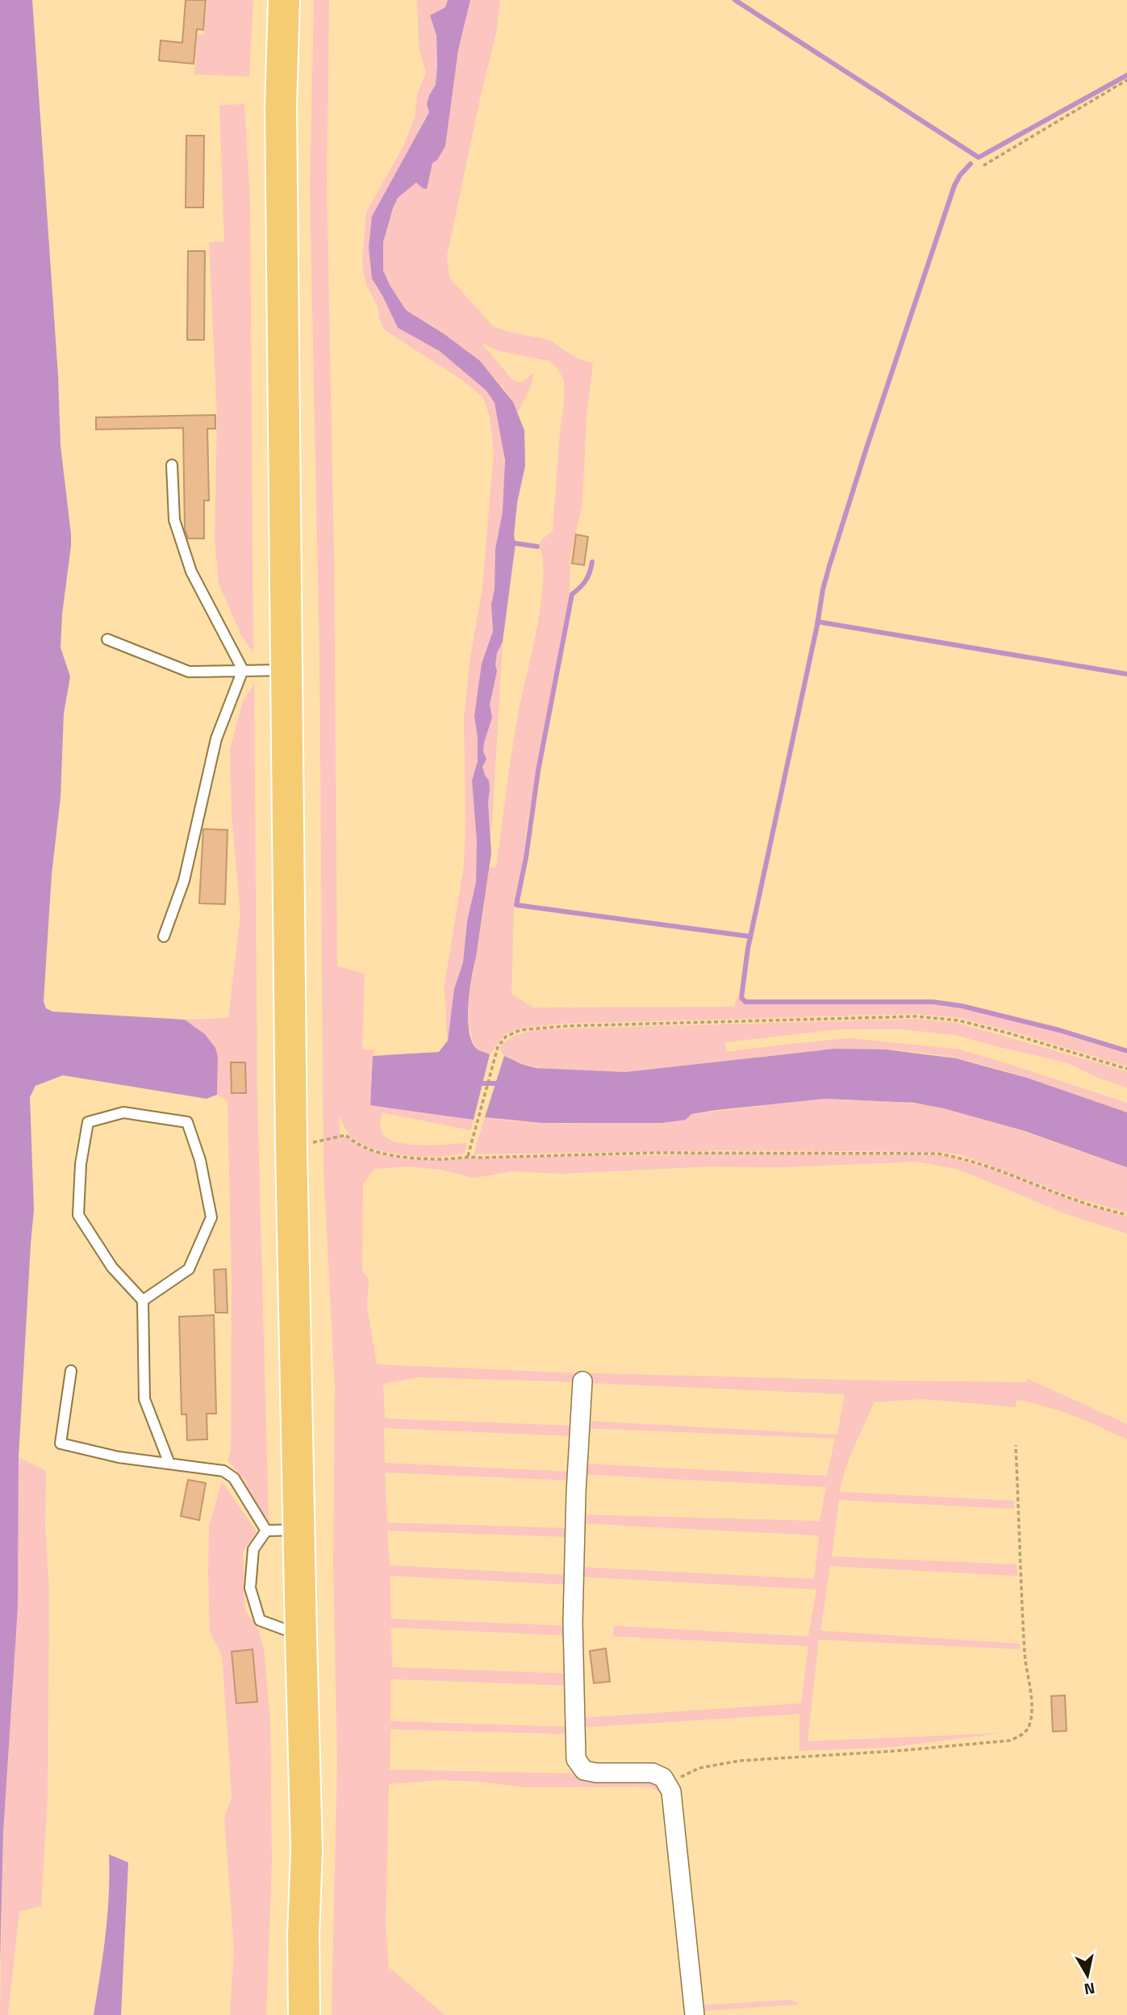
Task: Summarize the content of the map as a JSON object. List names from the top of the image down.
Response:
{
  "north": "bottom"
}
